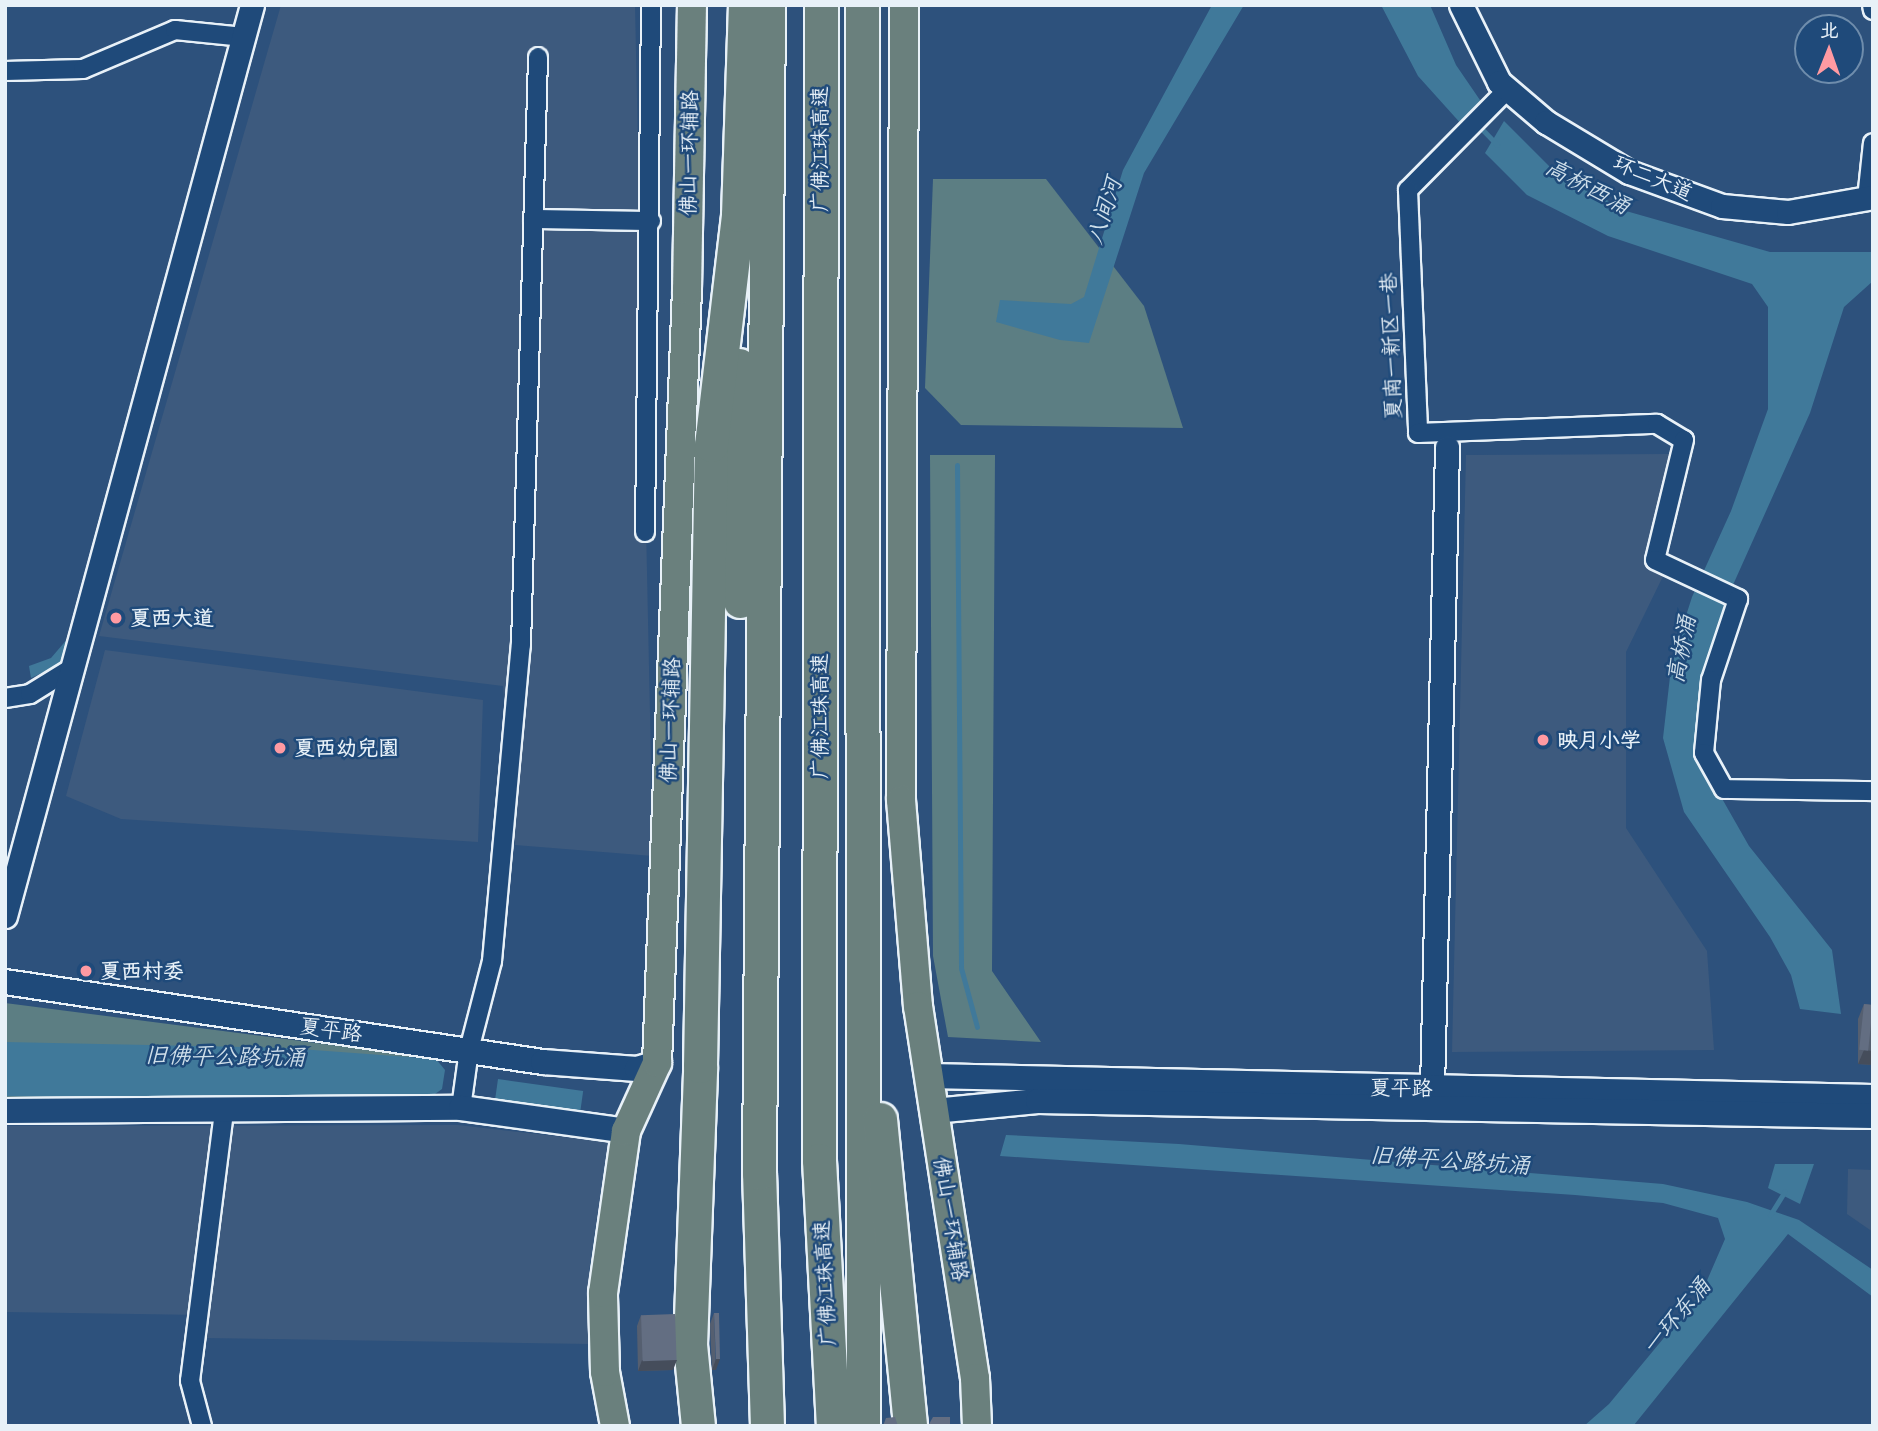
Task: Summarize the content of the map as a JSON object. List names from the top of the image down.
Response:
{
  "streets": {
    "highway": ["广佛江珠高速"],
    "main road": ["佛山一环辅路", "夏平路"],
    "street": ["环二大道", "夏南一新区一巷"]
  },
  "crossings": [
    ["佛山一环辅路", "夏平路"],
    ["环二大道", "夏南一新区一巷"]
  ],
  "water": [
    "高桥西涌",
    "八间河",
    "高桥涌",
    "旧佛平公路坑涌",
    "一环东涌"
  ],
  "places": [
    "夏西大道",
    "映月小学",
    "夏西幼兒園",
    "夏西村委"
  ],
  "north": "top"
}
